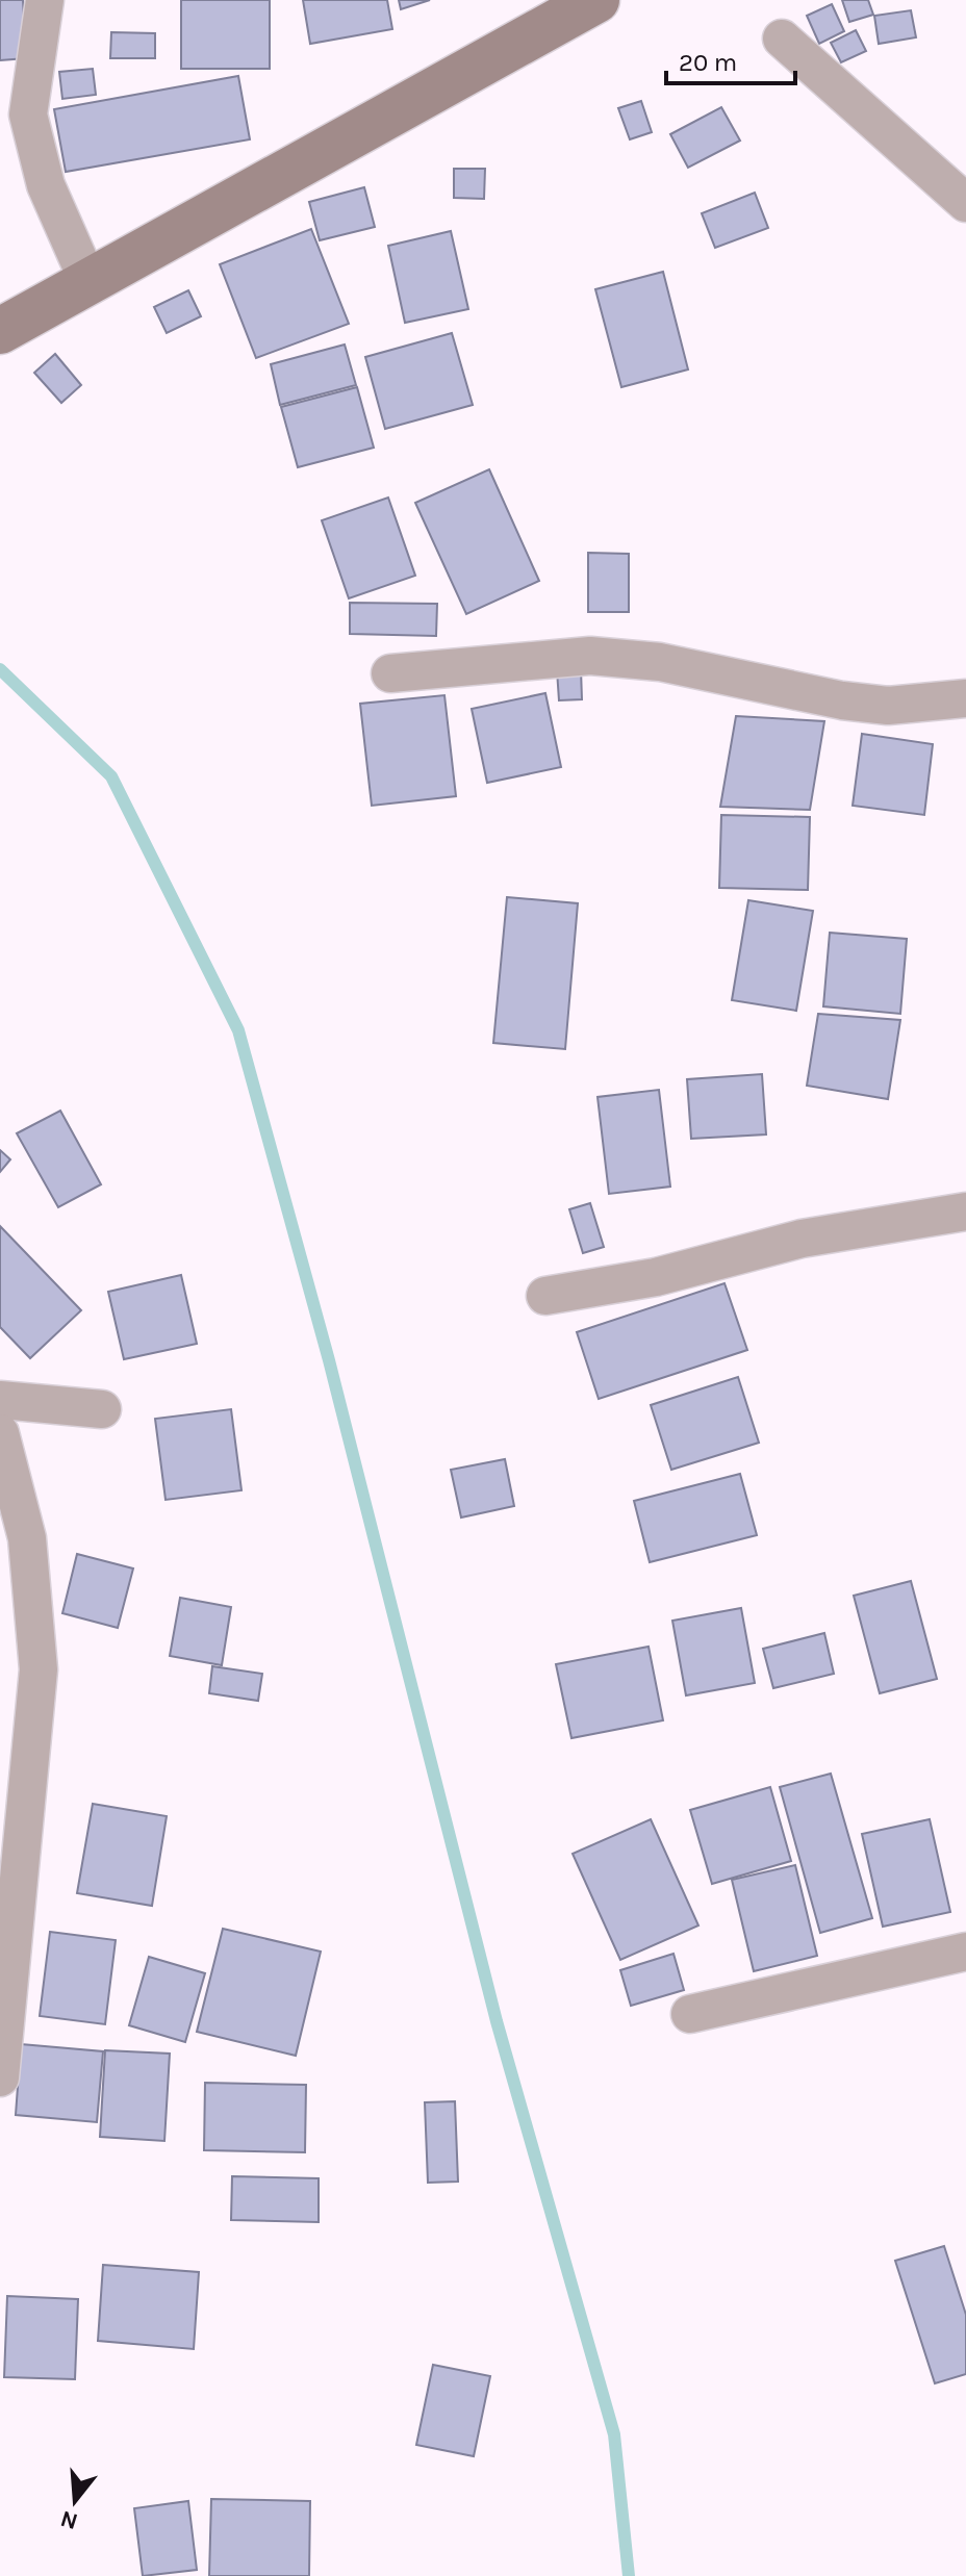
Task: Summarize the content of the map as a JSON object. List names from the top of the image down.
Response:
{
  "scale_bar": "20 m",
  "north": "bottom"
}
